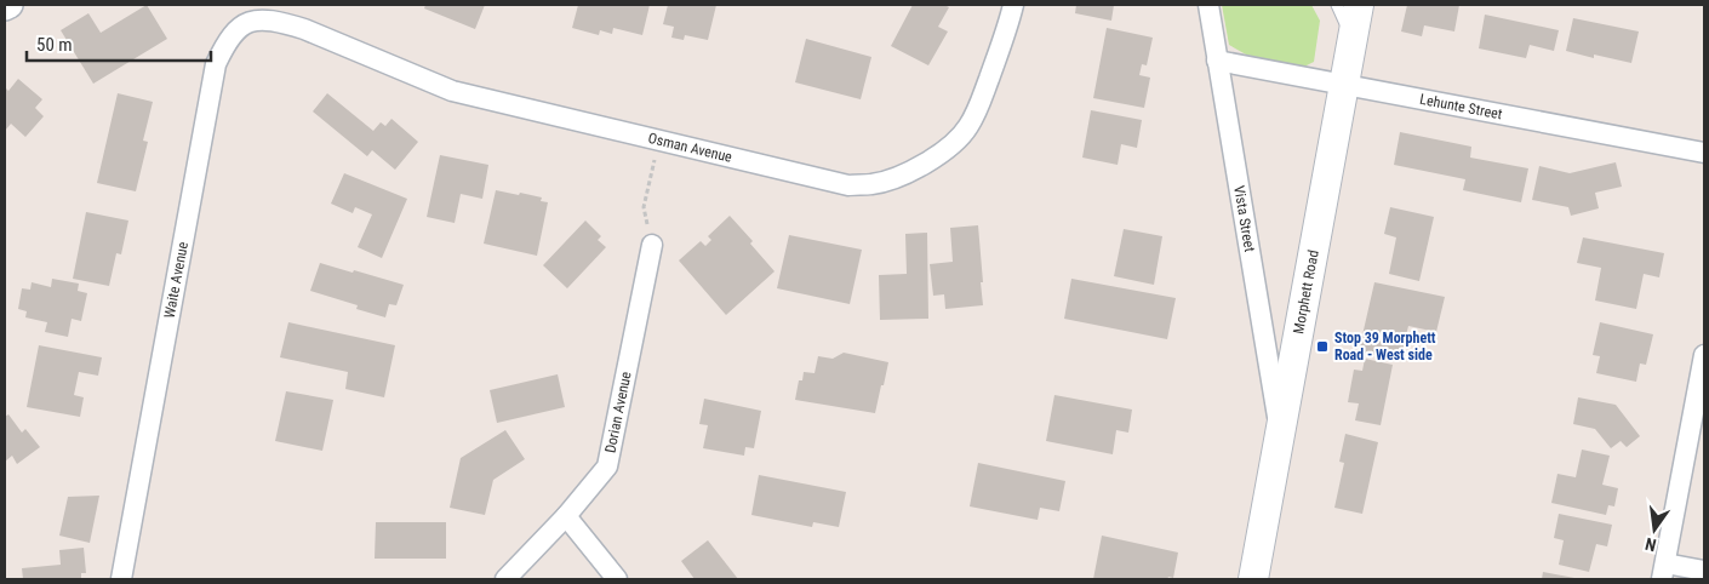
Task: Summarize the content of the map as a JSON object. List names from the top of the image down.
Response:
{
  "streets": {
    "main road": ["Morphett Road"],
    "street": [
      "Lehunte Street",
      "Osman Avenue",
      "Vista Street",
      "Waite Avenue",
      "Dorian Avenue"
    ]
  },
  "crossings": [
    ["Lehunte Street", "Vista Street"],
    ["Lehunte Street", "Morphett Road"],
    ["Osman Avenue", "Waite Avenue"],
    ["Vista Street", "Morphett Road"]
  ],
  "places": {
    "transit": ["Stop 39 Morphett Road - West side"]
  },
  "scale_bar": "50 m",
  "north": "bottom"
}
